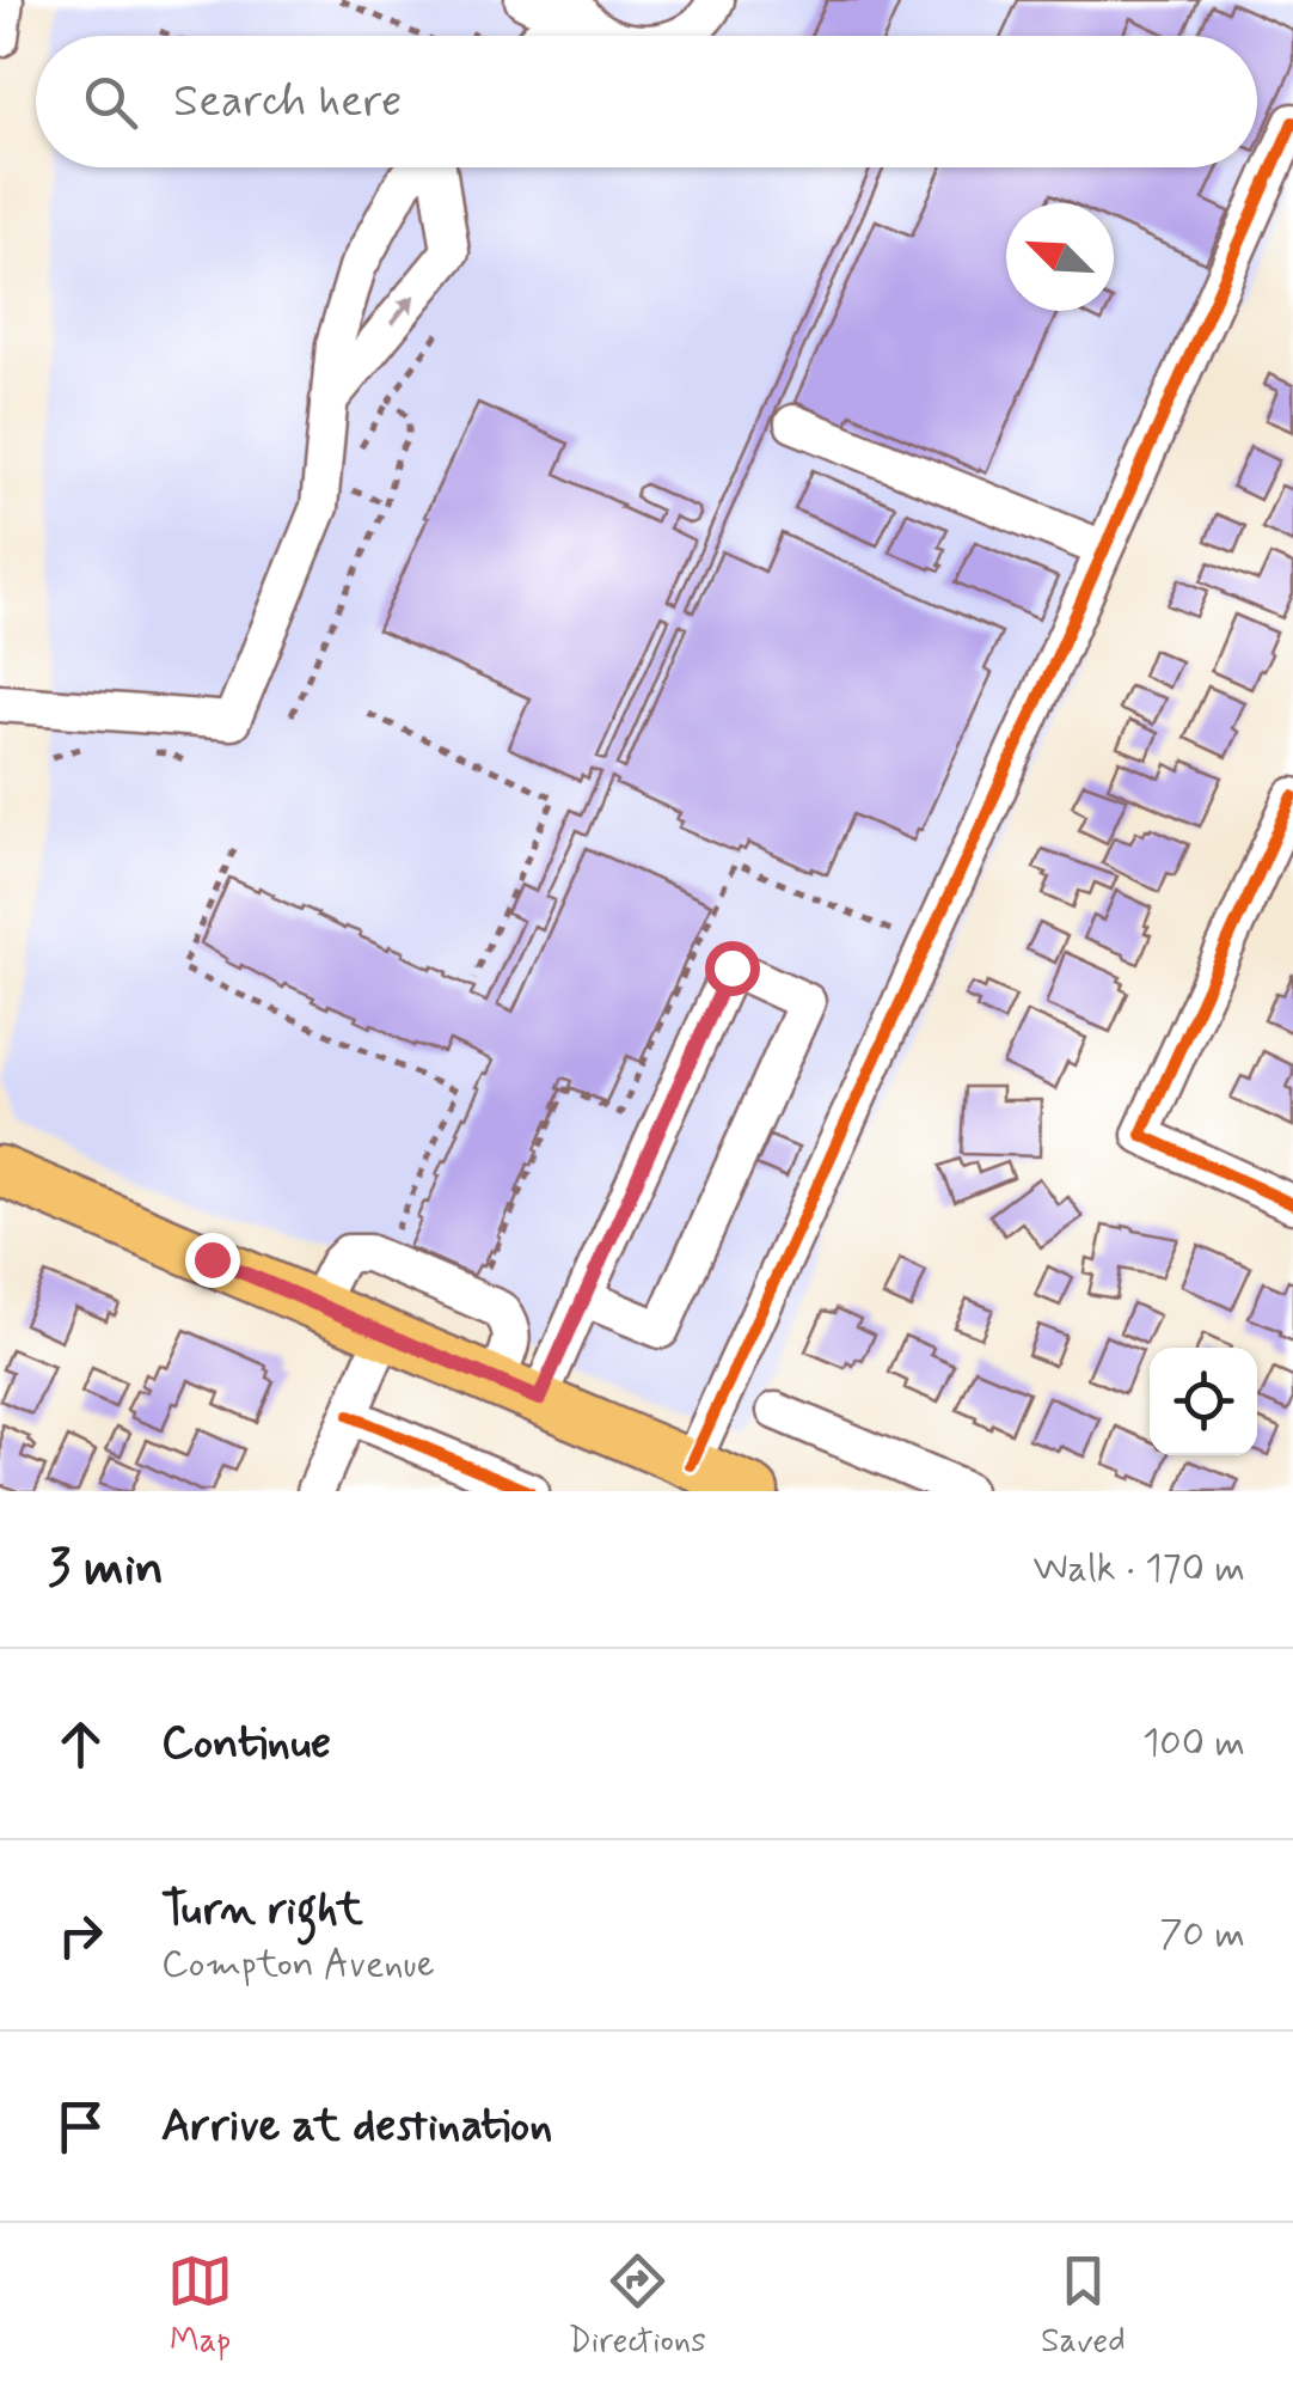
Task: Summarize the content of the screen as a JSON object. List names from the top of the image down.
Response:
{
  "north": "top left",
  "page": {
    "search": "Search here",
    "heading": ["3 min", "Walk · 170 m"],
    "list": [
      ["Continue", "100 m"],
      ["Turn right", "Compton Avenue", "70 m"],
      "Arrive at destination"
    ],
    "nav": ["Map", "Directions", "Saved"]
  }
}
